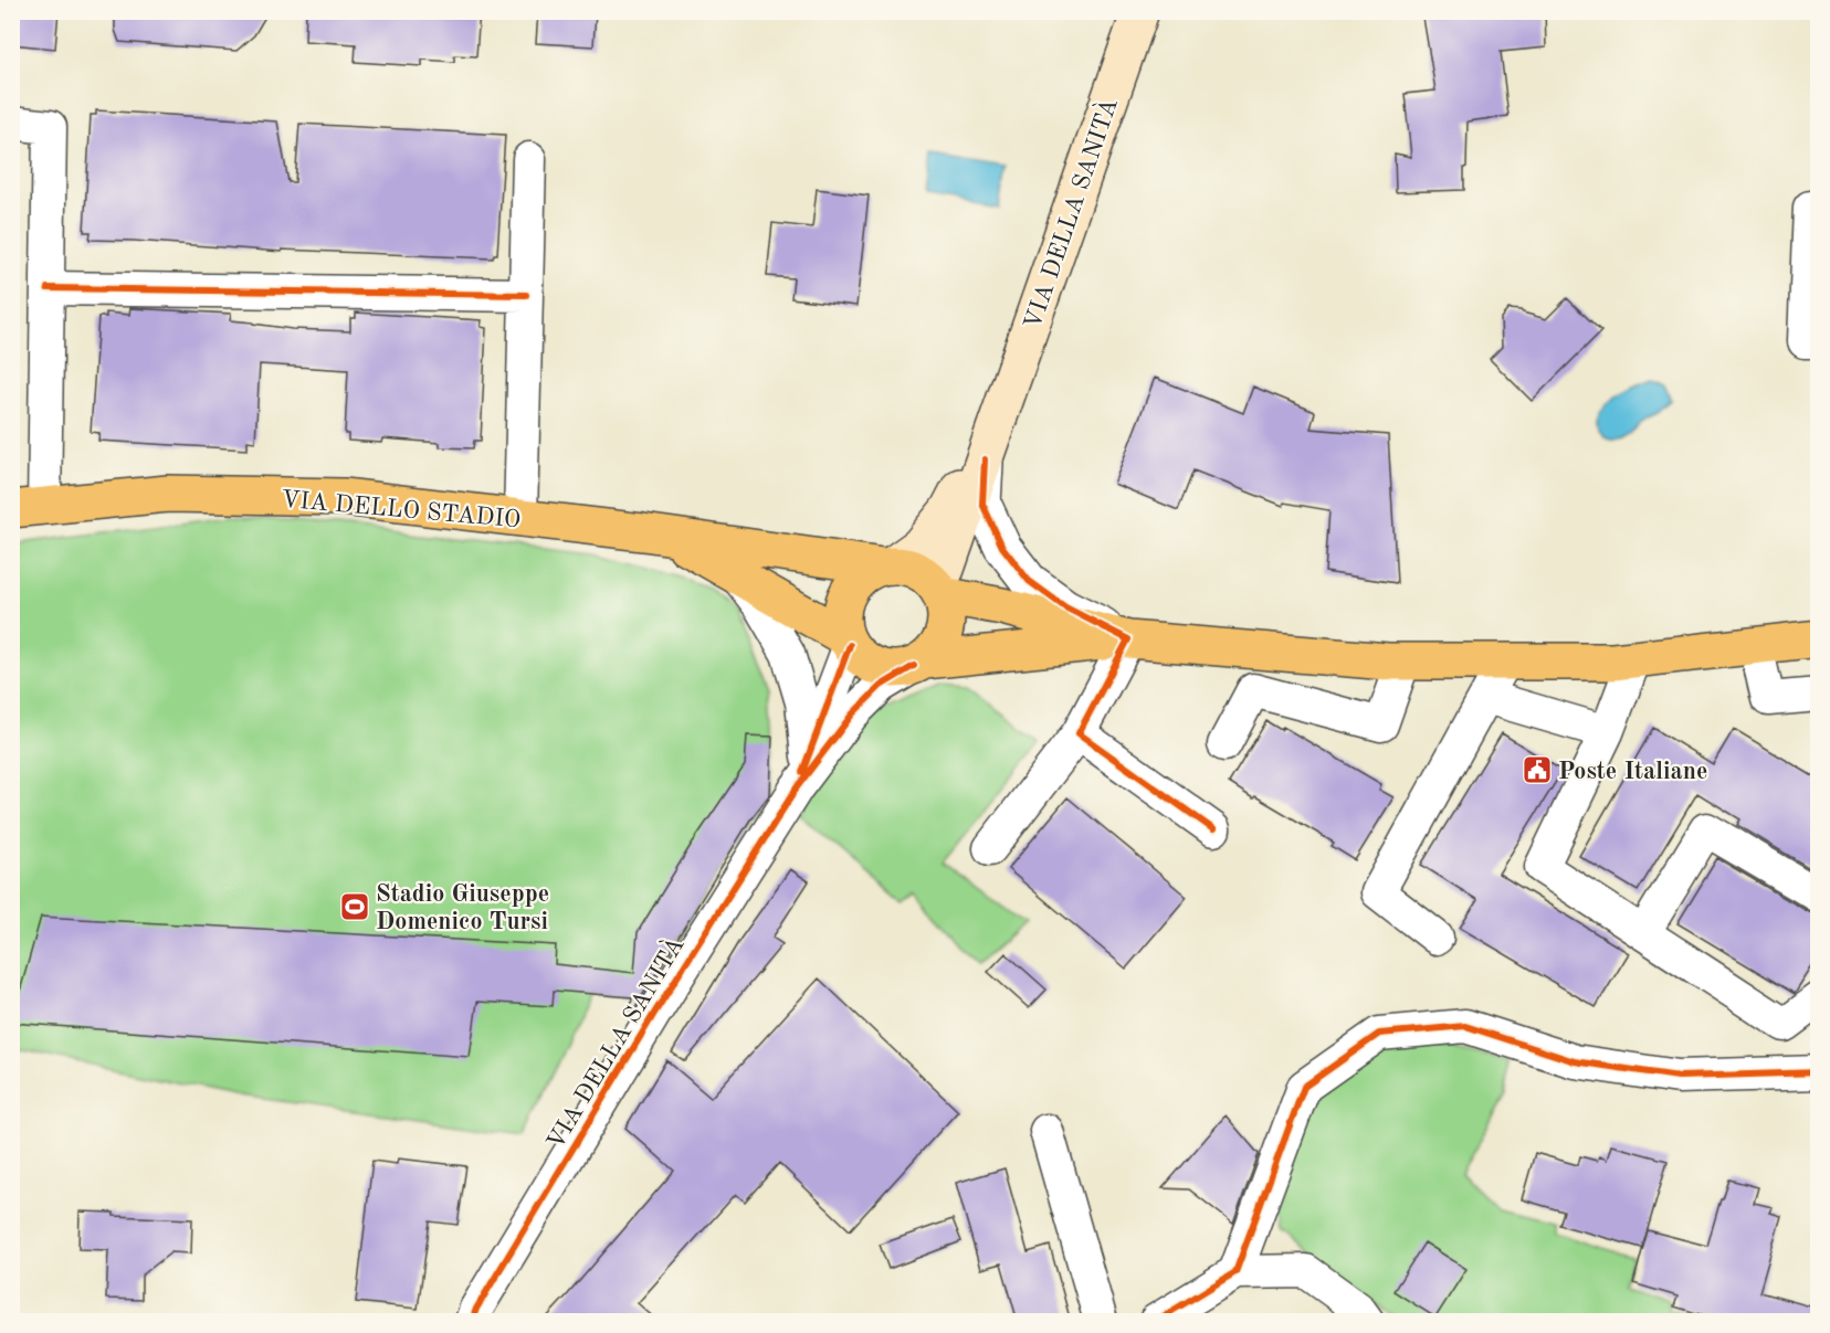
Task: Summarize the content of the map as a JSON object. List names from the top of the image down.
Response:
{
  "streets": {
    "main road": ["VIA DELLA SANITÀ", "VIA DELLO STADIO"]
  },
  "crossings": [
    ["VIA DELLA SANITÀ", "VIA DELLO STADIO"]
  ],
  "places": {
    "public building": ["Poste Italiane"],
    "sports": ["Stadio Giuseppe Domenico Tursi"]
  }
}
